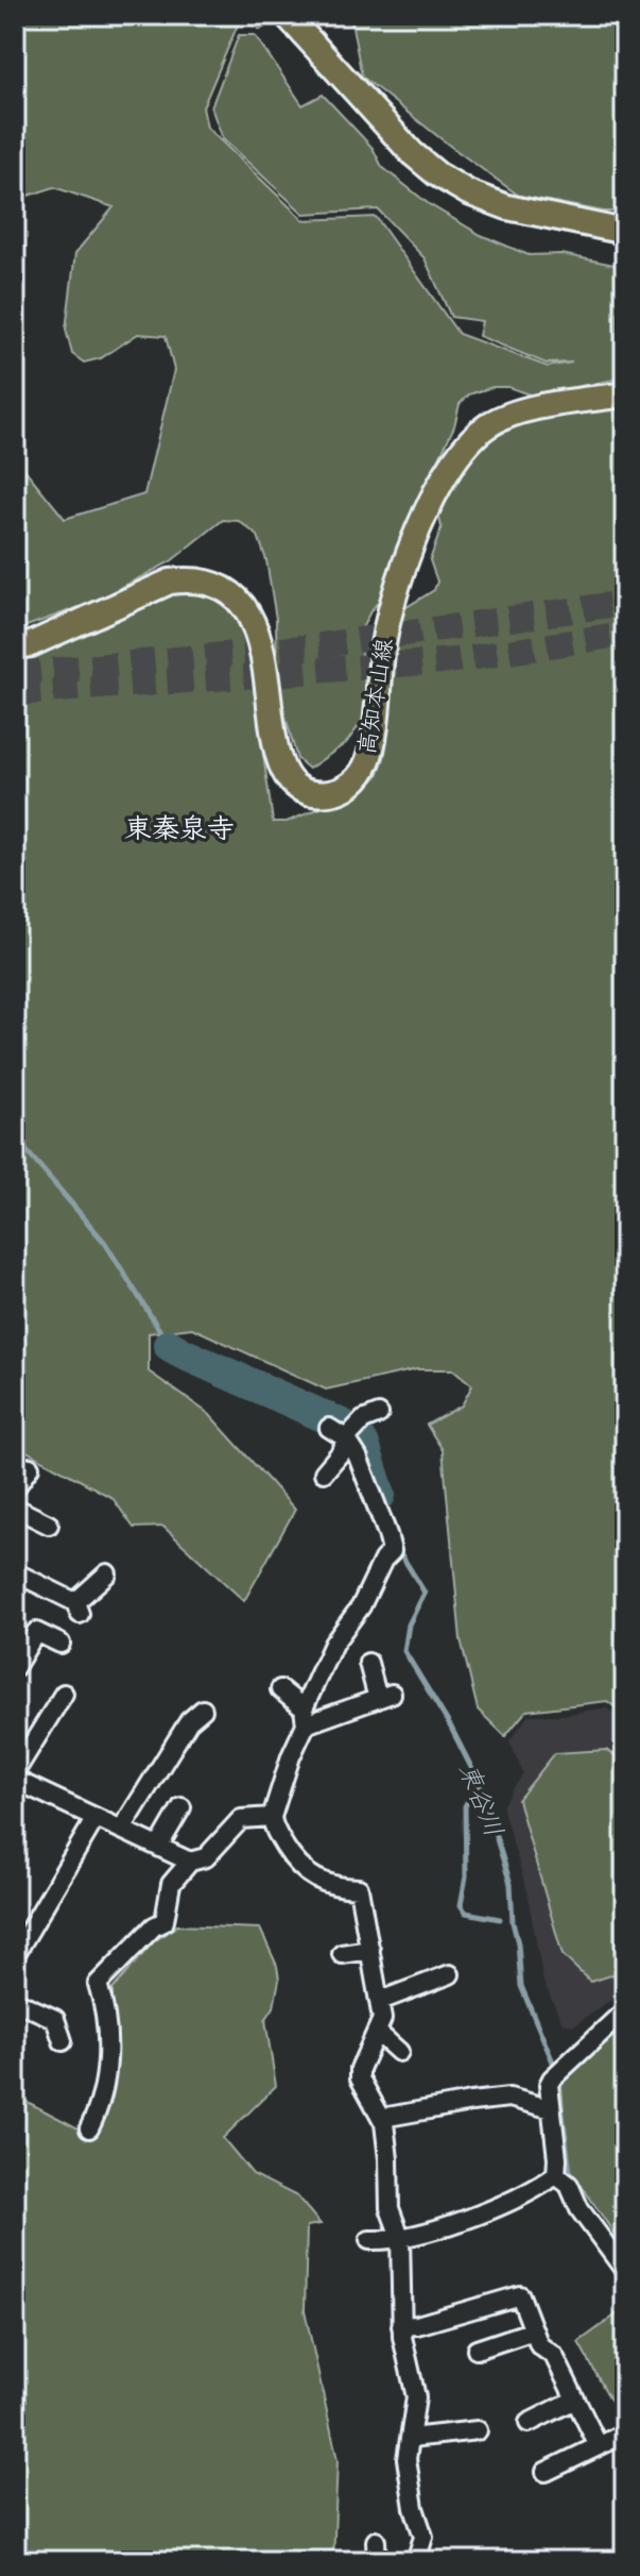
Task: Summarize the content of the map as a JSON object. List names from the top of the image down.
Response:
{
  "streets": {
    "main road": ["高知本山線"]
  },
  "districts": ["東秦泉寺"],
  "water": ["東谷川"]
}
